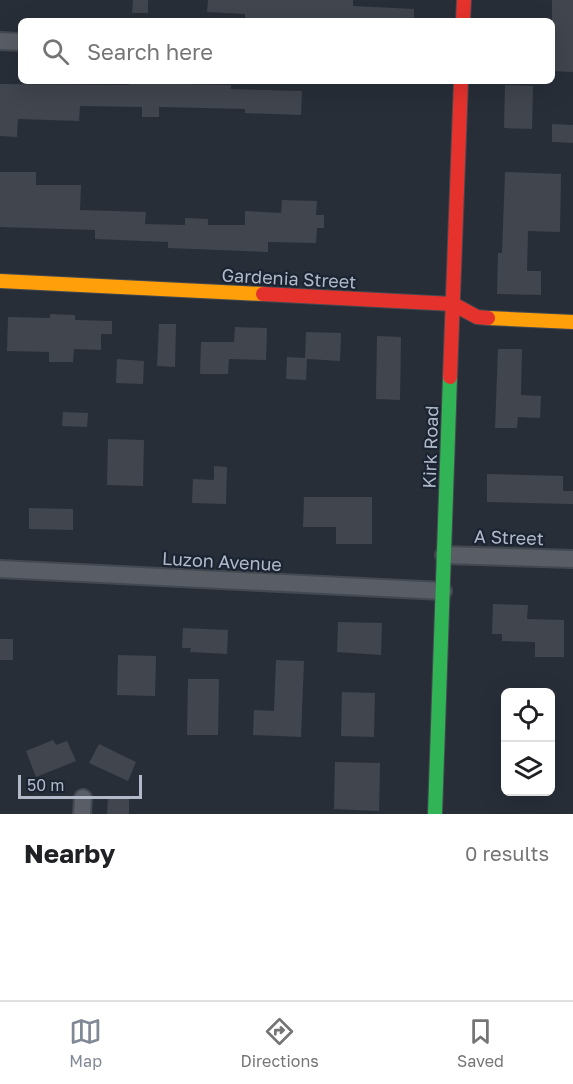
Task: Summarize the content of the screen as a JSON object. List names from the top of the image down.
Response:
{
  "streets": {
    "street": [
      "Gardenia Street",
      "Kirk Road",
      "A Street",
      "Luzon Avenue"
    ]
  },
  "crossings": [
    ["Gardenia Street", "Kirk Road"],
    ["Kirk Road", "A Street"],
    ["Kirk Road", "Luzon Avenue"]
  ],
  "scale_bar": "50 m",
  "page": {
    "search": "Search here",
    "scale": "50 m",
    "heading": ["Nearby", "0 results"],
    "nav": ["Map", "Directions", "Saved"]
  }
}
